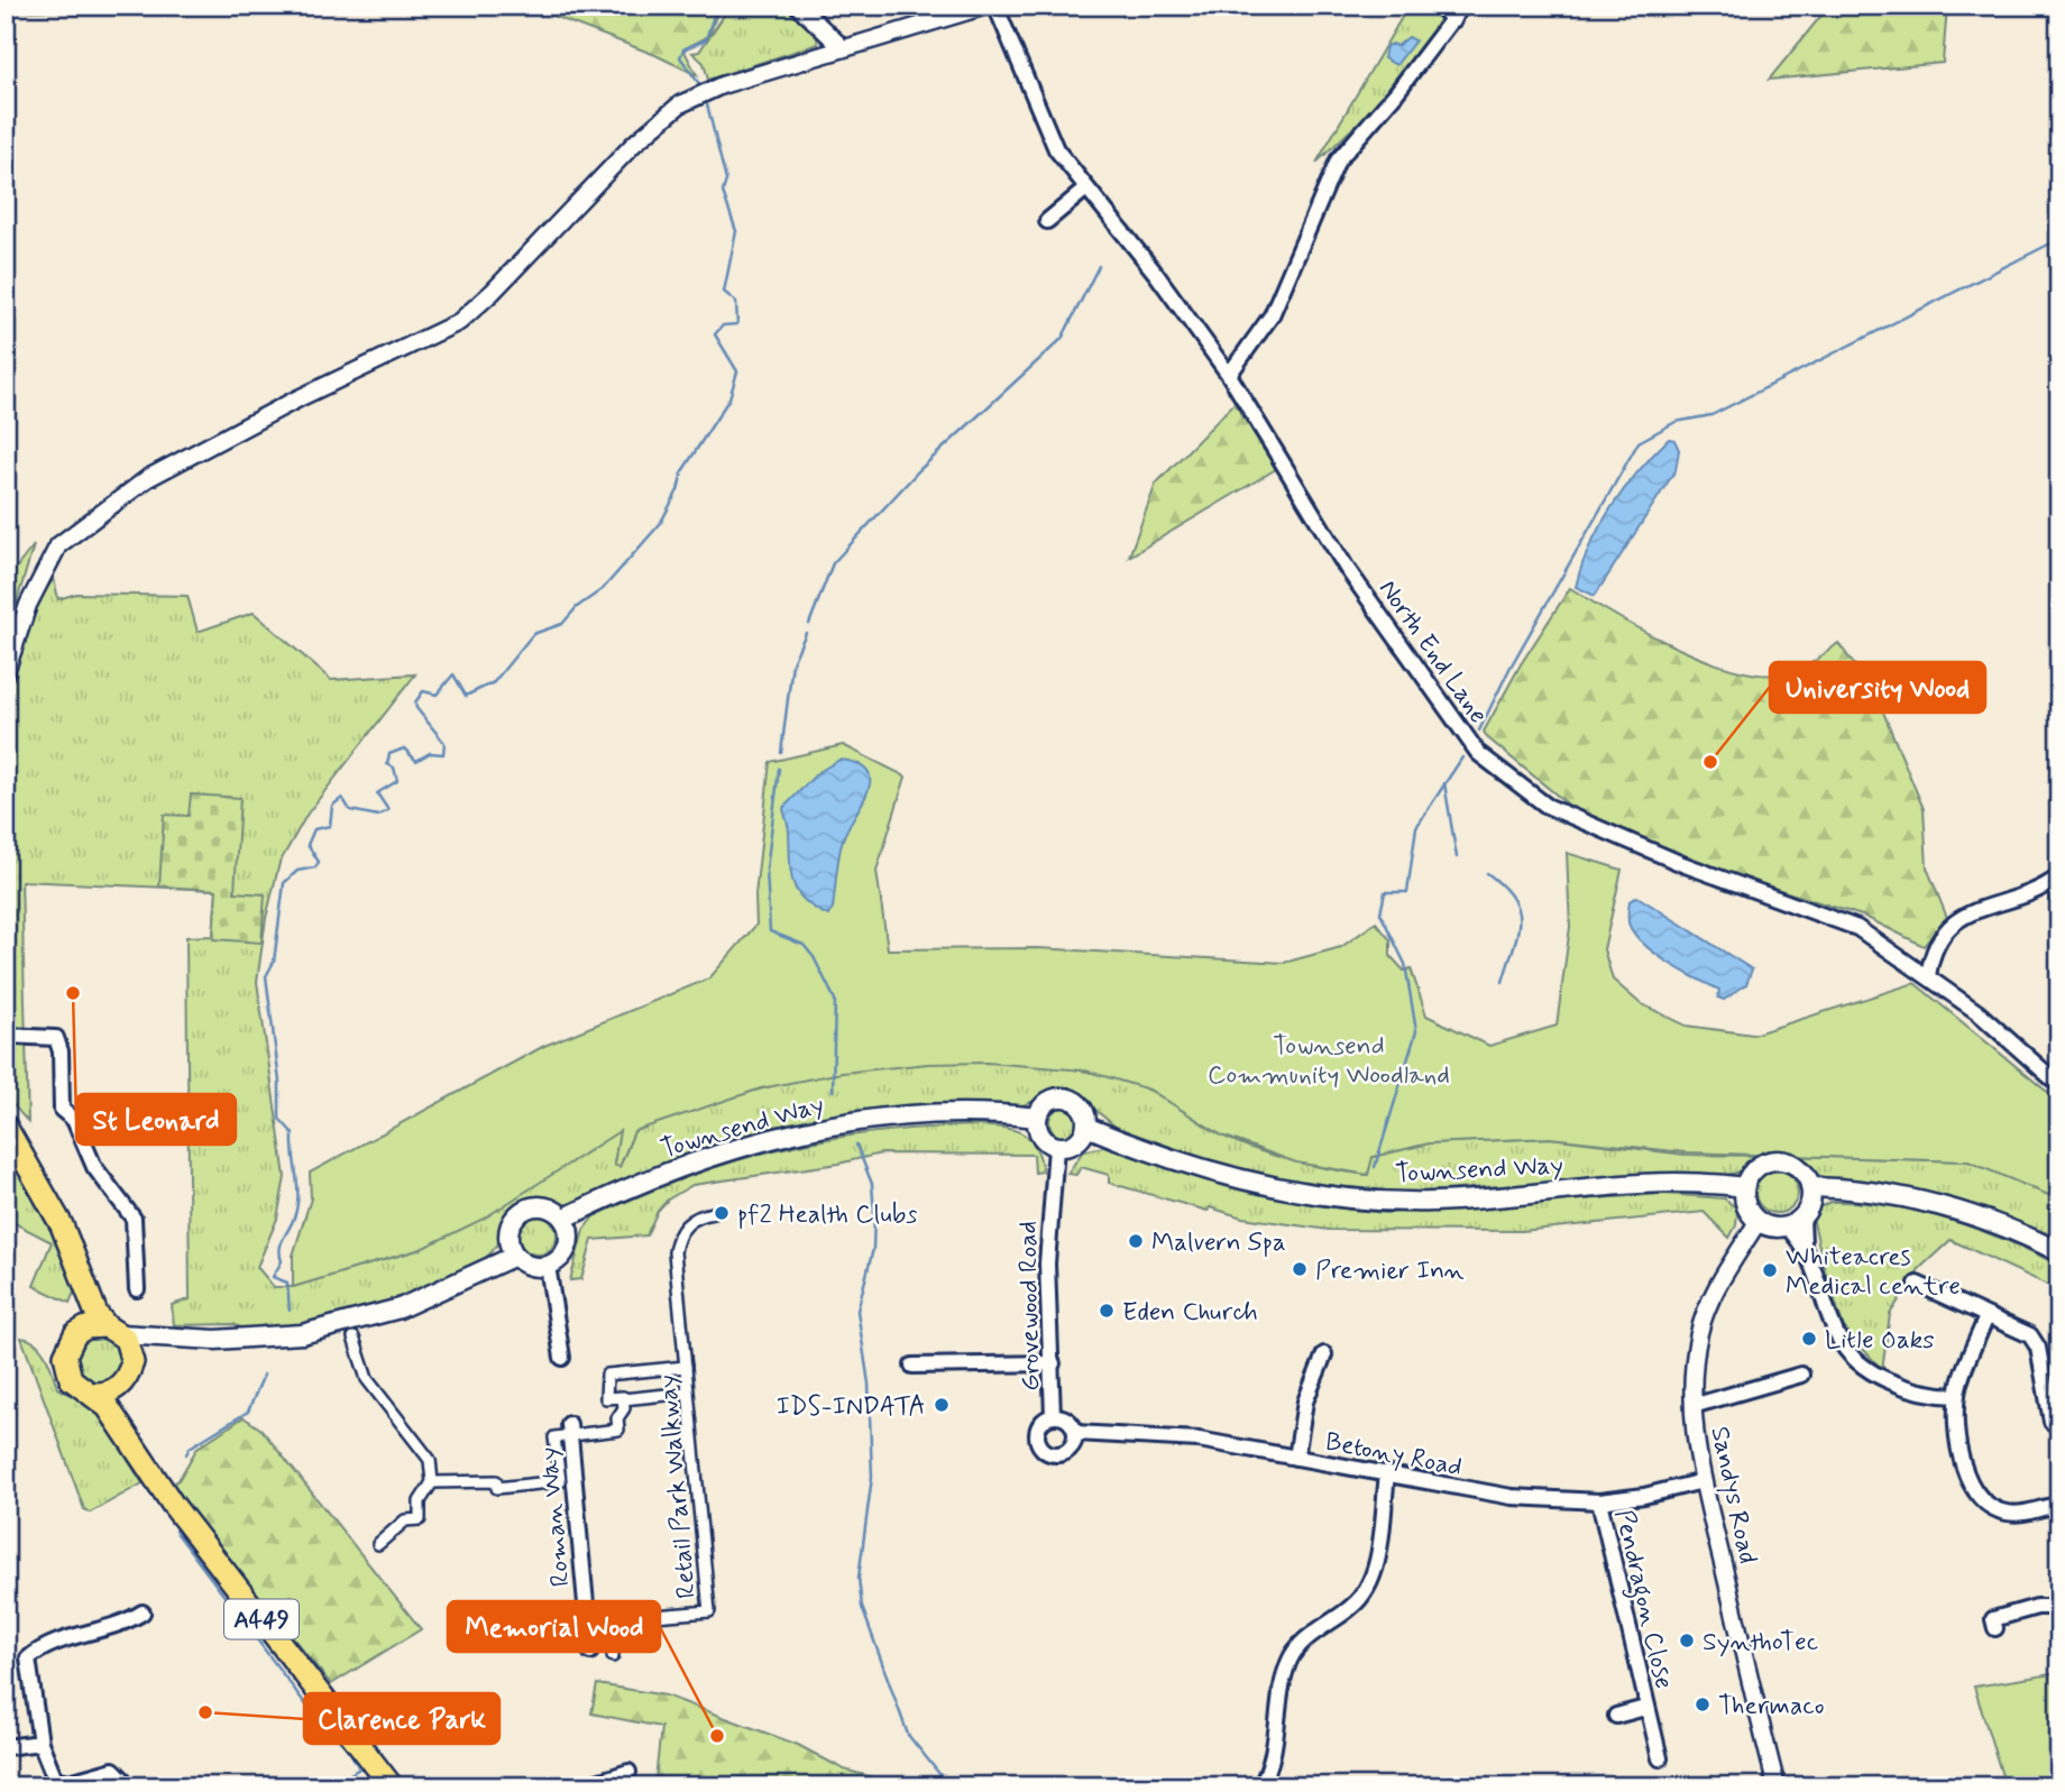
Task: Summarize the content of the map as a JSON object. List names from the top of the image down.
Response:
{
  "streets": {
    "highway": ["A449"],
    "main road": ["Townsend Way"],
    "street": [
      "North End Lane",
      "Grovewood Road",
      "Betony Road",
      "Retail Park Walkway",
      "Sandys Road",
      "Roman Way",
      "Pendragon Close"
    ]
  },
  "crossings": [
    ["Townsend Way", "Grovewood Road"],
    ["Townsend Way", "Sandys Road"],
    ["Grovewood Road", "Betony Road"],
    ["Betony Road", "Sandys Road"],
    ["Betony Road", "Pendragon Close"]
  ],
  "parks": ["Townsend Community Woodland"],
  "places": [
    "University Wood",
    "St Leonard",
    "pf2 Health Clubs",
    "Malvern Spa",
    "Premier Inn",
    "Whiteacres Medical centre",
    "Eden Church",
    "Litle Oaks",
    "IDS-INDATA",
    "SynthoTec",
    "Thermaco",
    "Clarence Park",
    "Memorial Wood"
  ]
}
